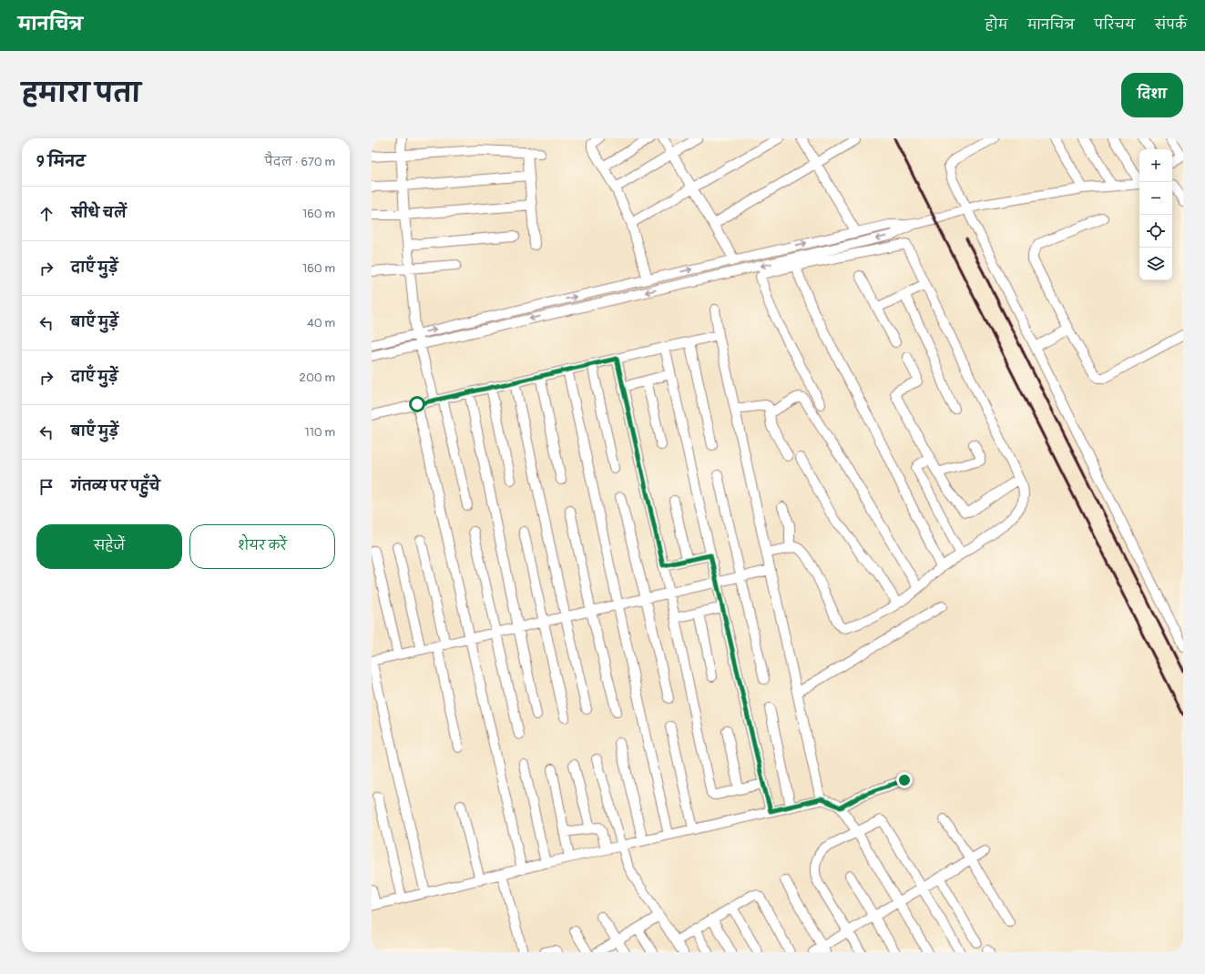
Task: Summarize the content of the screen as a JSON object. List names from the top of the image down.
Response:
{
  "page": {
    "header": "मानचित्र",
    "nav": [
      "होम",
      "मानचित्र",
      "परिचय",
      "संपर्क"
    ],
    "title": "हमारा पता",
    "buttons": [
      "दिशा",
      ["सहेजें", "शेयर करें"]
    ],
    "heading": ["9 मिनट", "पैदल · 670 m"],
    "map_buttons": ["+", "−"],
    "list": [
      ["सीधे चलें", "160 m"],
      ["दाएँ मुड़ें", "160 m"],
      ["बाएँ मुड़ें", "40 m"],
      ["दाएँ मुड़ें", "200 m"],
      ["बाएँ मुड़ें", "110 m"],
      "गंतव्य पर पहुँचे"
    ]
  }
}
